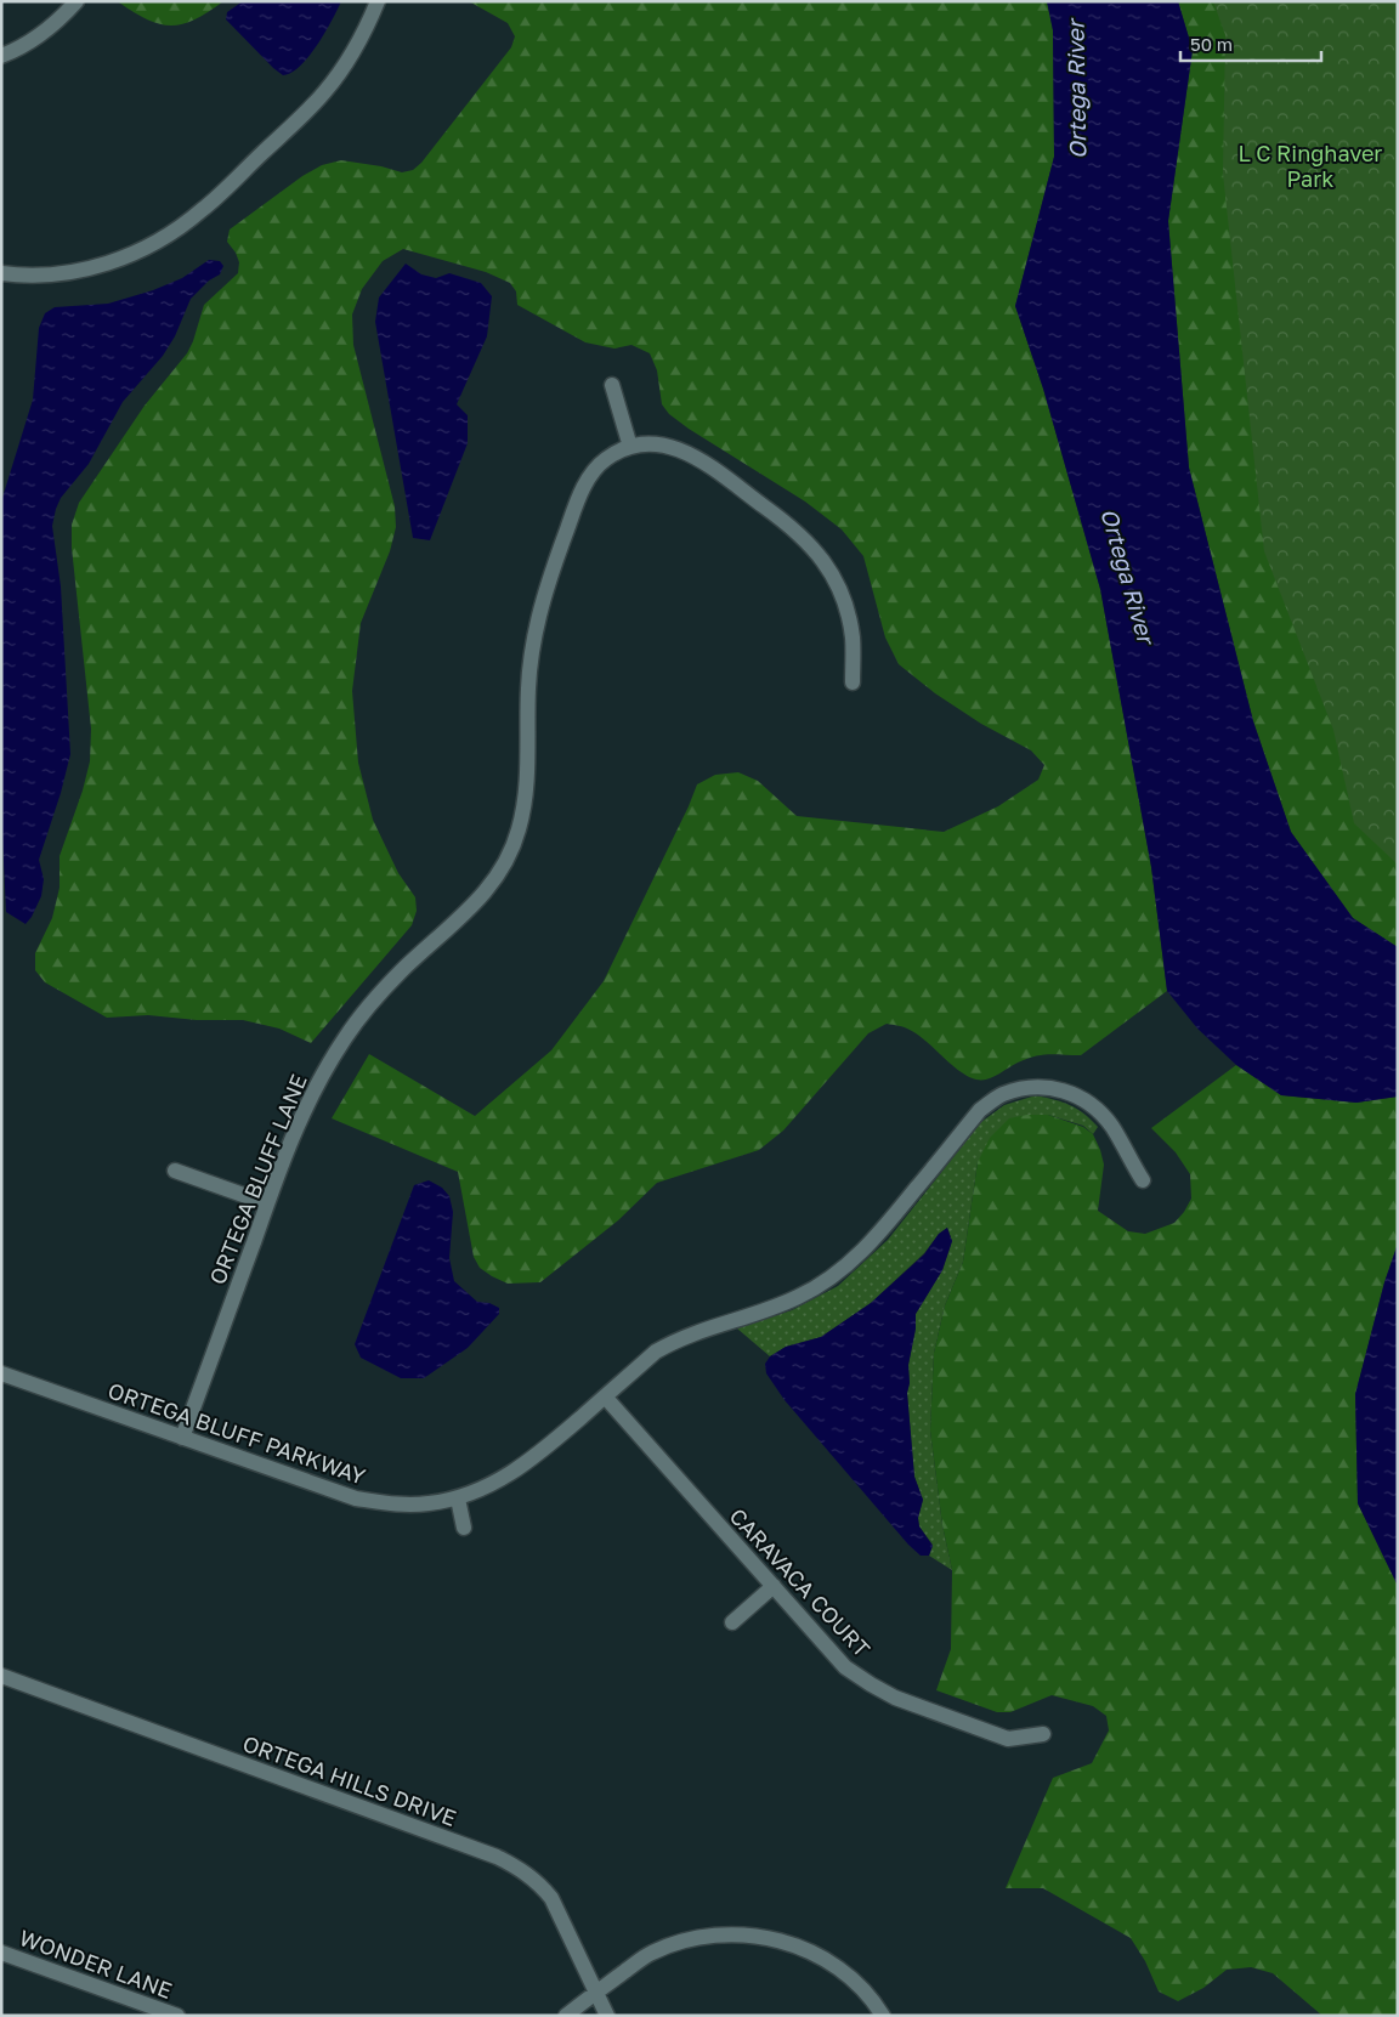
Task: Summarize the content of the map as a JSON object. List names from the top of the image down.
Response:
{
  "streets": {
    "street": [
      "ORTEGA BLUFF LANE",
      "ORTEGA BLUFF PARKWAY",
      "CARAVACA COURT",
      "ORTEGA HILLS DRIVE",
      "WONDER LANE"
    ]
  },
  "crossings": [
    ["ORTEGA BLUFF LANE", "ORTEGA BLUFF PARKWAY"],
    ["ORTEGA BLUFF PARKWAY", "CARAVACA COURT"]
  ],
  "water": ["Ortega River"],
  "parks": ["L C Ringhaver Park"],
  "scale_bar": "50 m"
}
